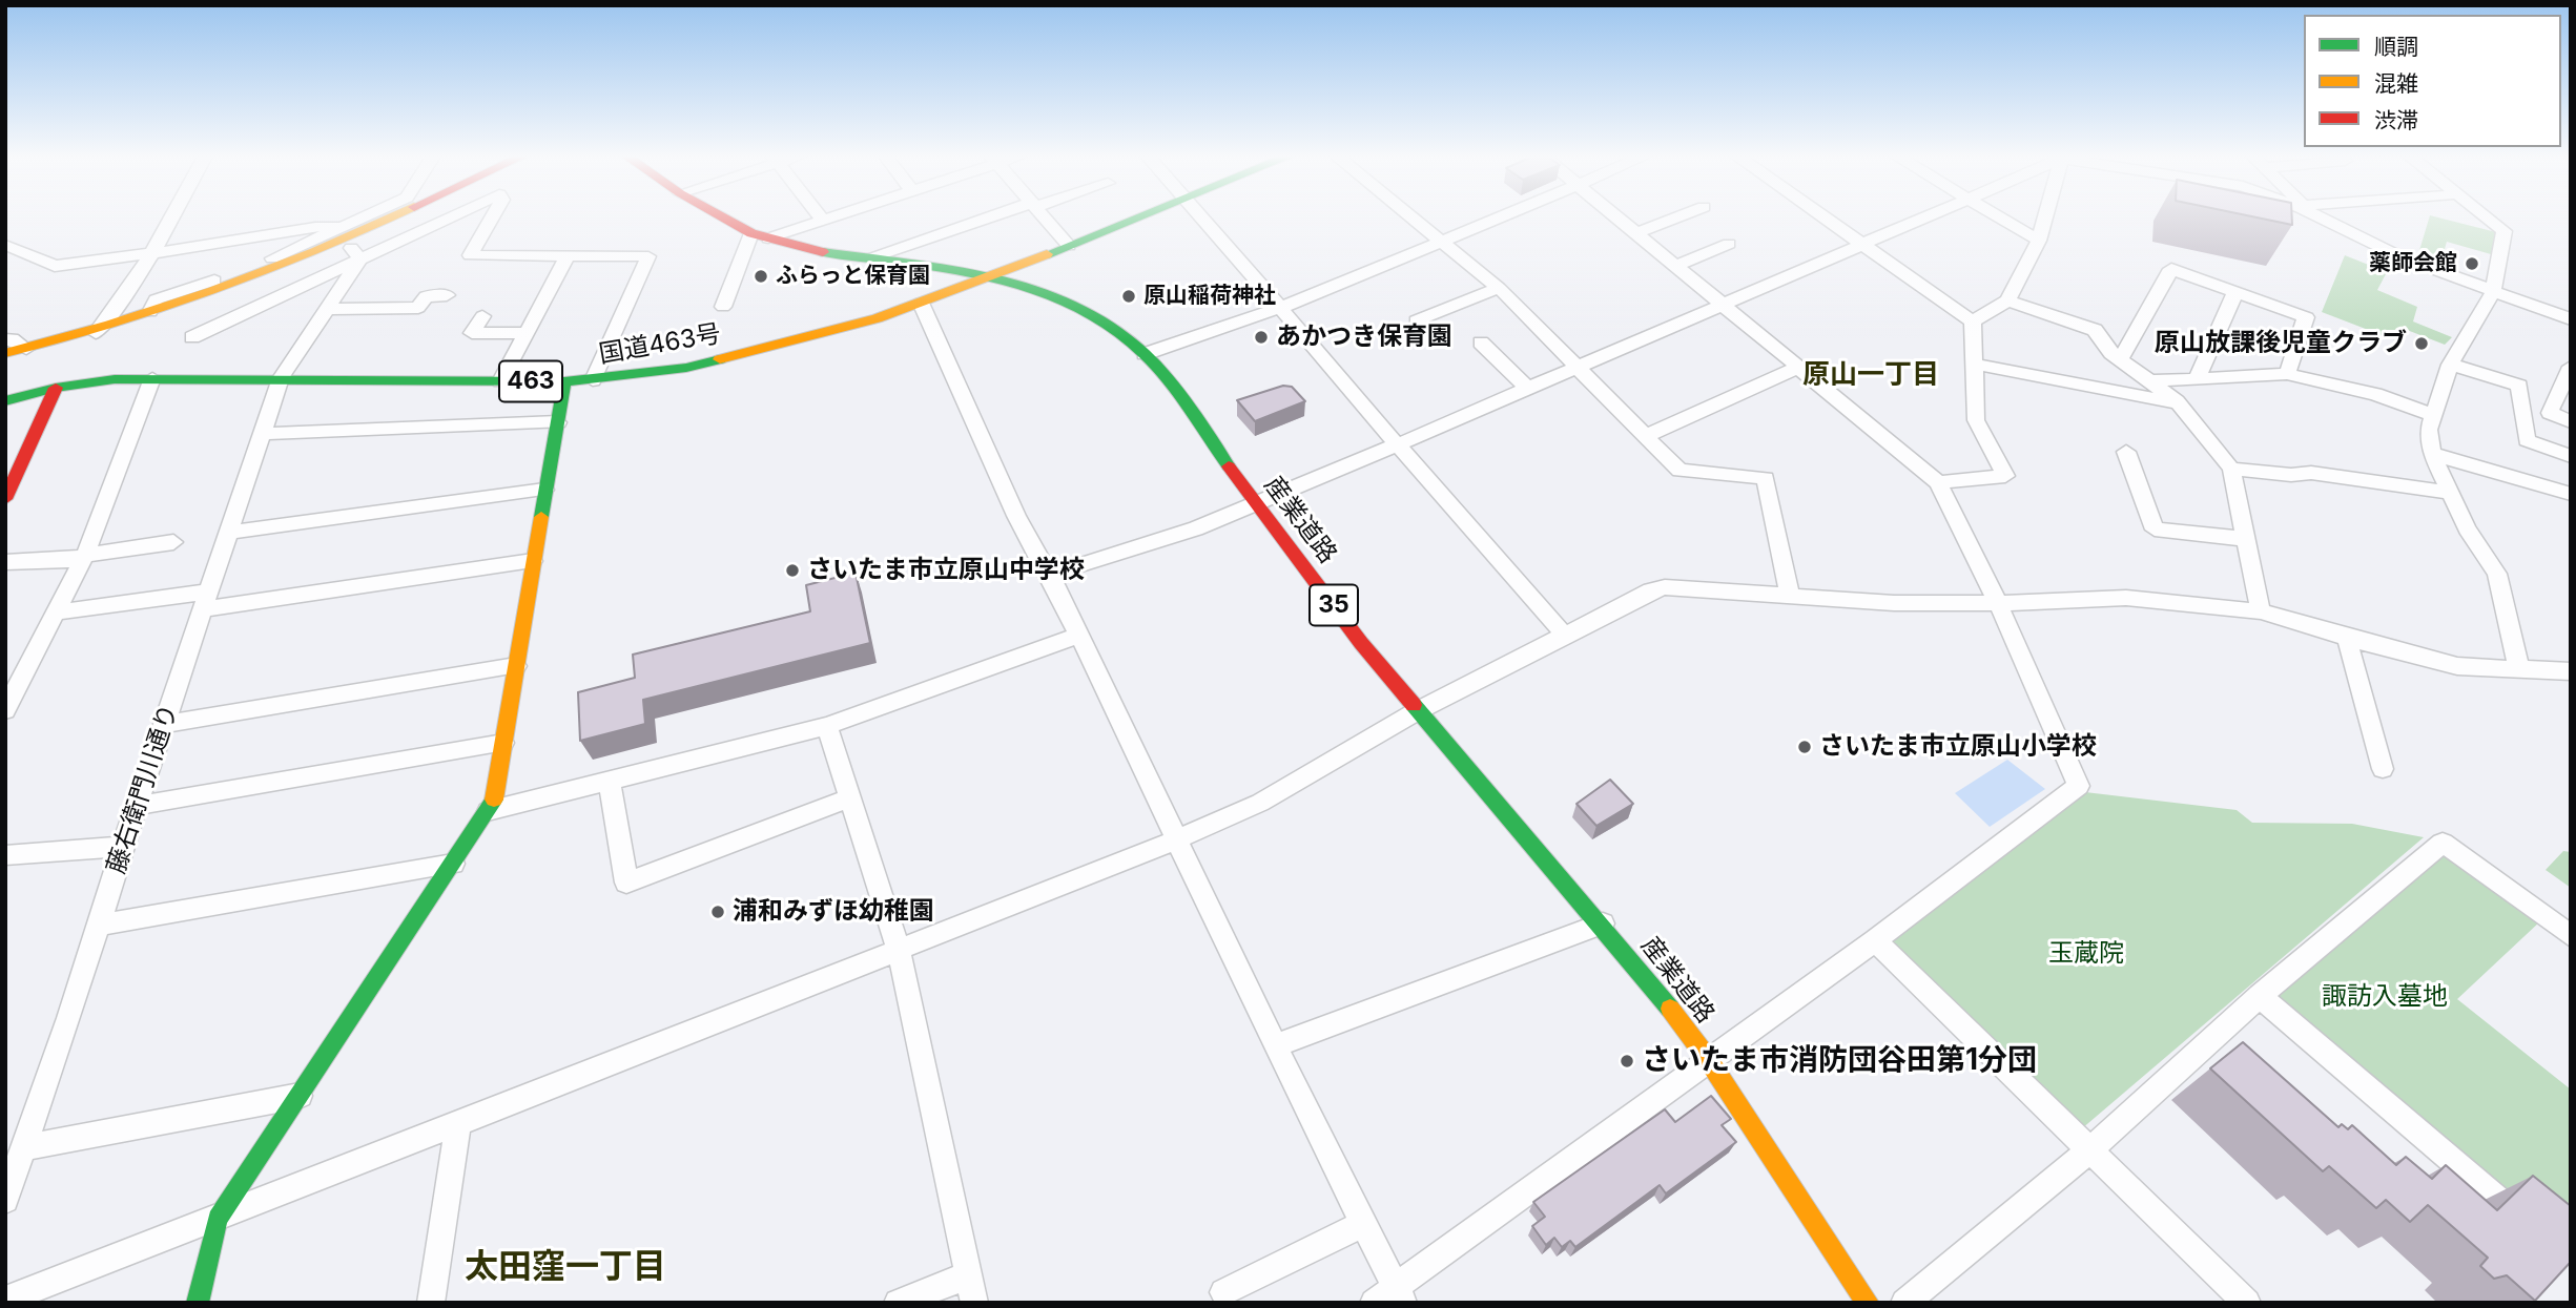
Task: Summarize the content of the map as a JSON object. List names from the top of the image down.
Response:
{
  "streets": {
    "main road": [
      "国道463号",
      "463",
      "産業道路",
      "35"
    ],
    "street": ["藤右衛門川通り"]
  },
  "crossings": [
    ["国道463号", "463"],
    ["国道463号", "産業道路"],
    ["国道463号", "藤右衛門川通り"],
    ["463", "藤右衛門川通り"]
  ],
  "districts": ["原山一丁目", "太田窪一丁目"],
  "parks": ["玉蔵院", "諏訪入墓地"],
  "places": [
    "薬師会館",
    "ふらっと保育園",
    "原山稲荷神社",
    "あかつき保育園",
    "原山放課後児童クラブ",
    "さいたま市立原山中学校",
    "さいたま市立原山小学校",
    "浦和みずほ幼稚園",
    "さいたま市消防団谷田第1分団"
  ],
  "legend": ["順調", "混雑", "渋滞"]
}
